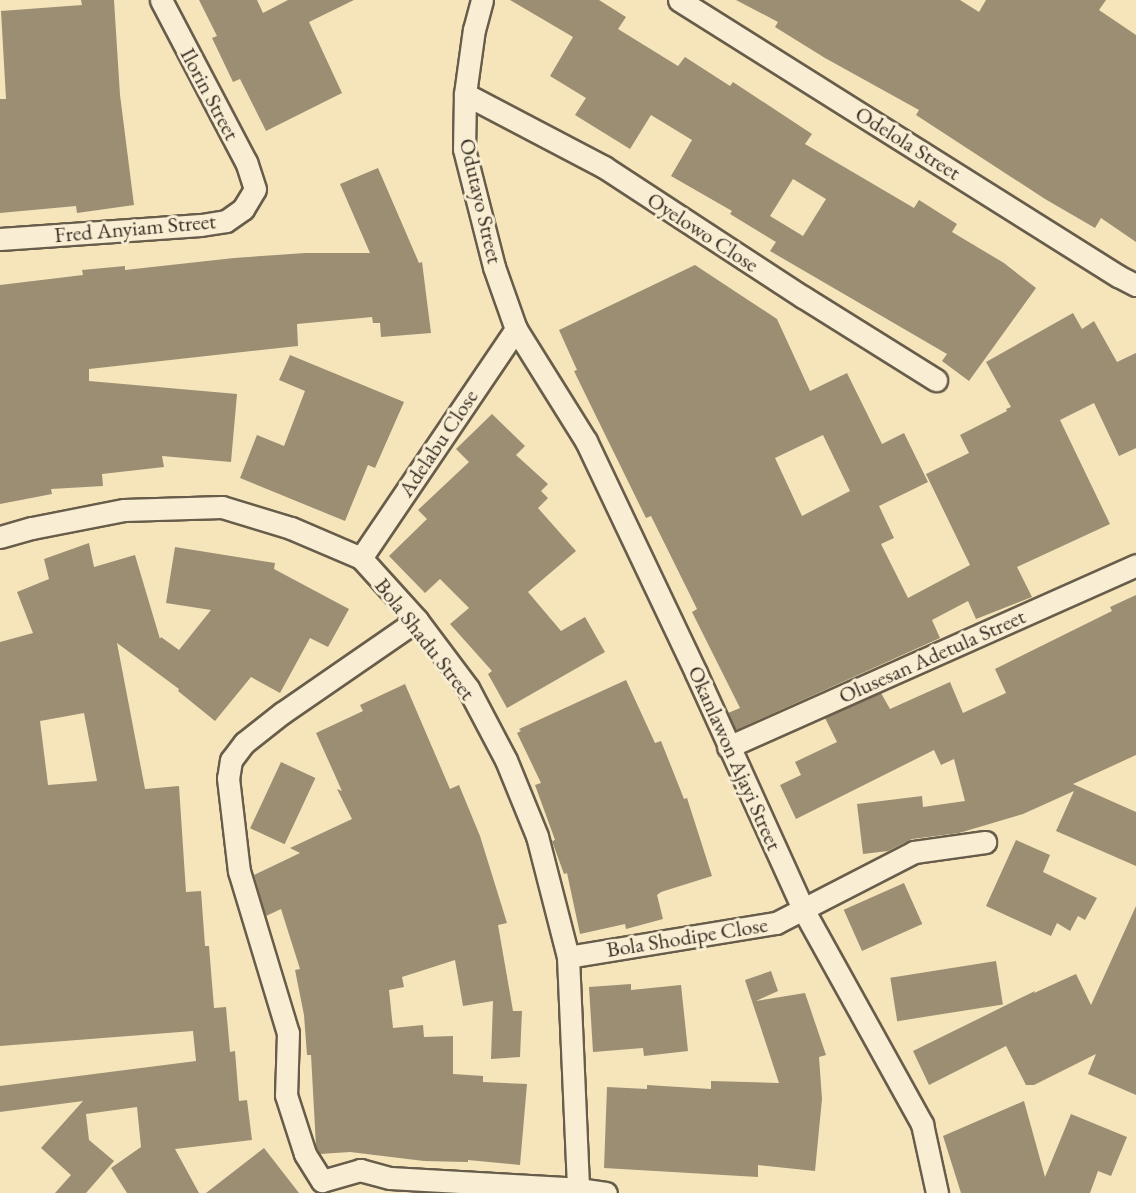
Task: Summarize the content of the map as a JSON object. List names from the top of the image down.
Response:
{
  "streets": {
    "street": [
      "Ilorin Street",
      "Odelola Street",
      "Odutayo Street",
      "Fred Anyiam Street",
      "Oyelowo Close",
      "Adelabu Close",
      "Bola Shadu Street",
      "Olusesan Adetula Street",
      "Okanlawon Ajayi Street",
      "Bola Shodipe Close"
    ]
  },
  "crossings": [
    ["Ilorin Street", "Fred Anyiam Street"],
    ["Odutayo Street", "Oyelowo Close"],
    ["Odutayo Street", "Adelabu Close"],
    ["Odutayo Street", "Okanlawon Ajayi Street"],
    ["Adelabu Close", "Bola Shadu Street"],
    ["Adelabu Close", "Okanlawon Ajayi Street"],
    ["Bola Shadu Street", "Bola Shodipe Close"],
    ["Olusesan Adetula Street", "Okanlawon Ajayi Street"],
    ["Okanlawon Ajayi Street", "Bola Shodipe Close"]
  ]
}
